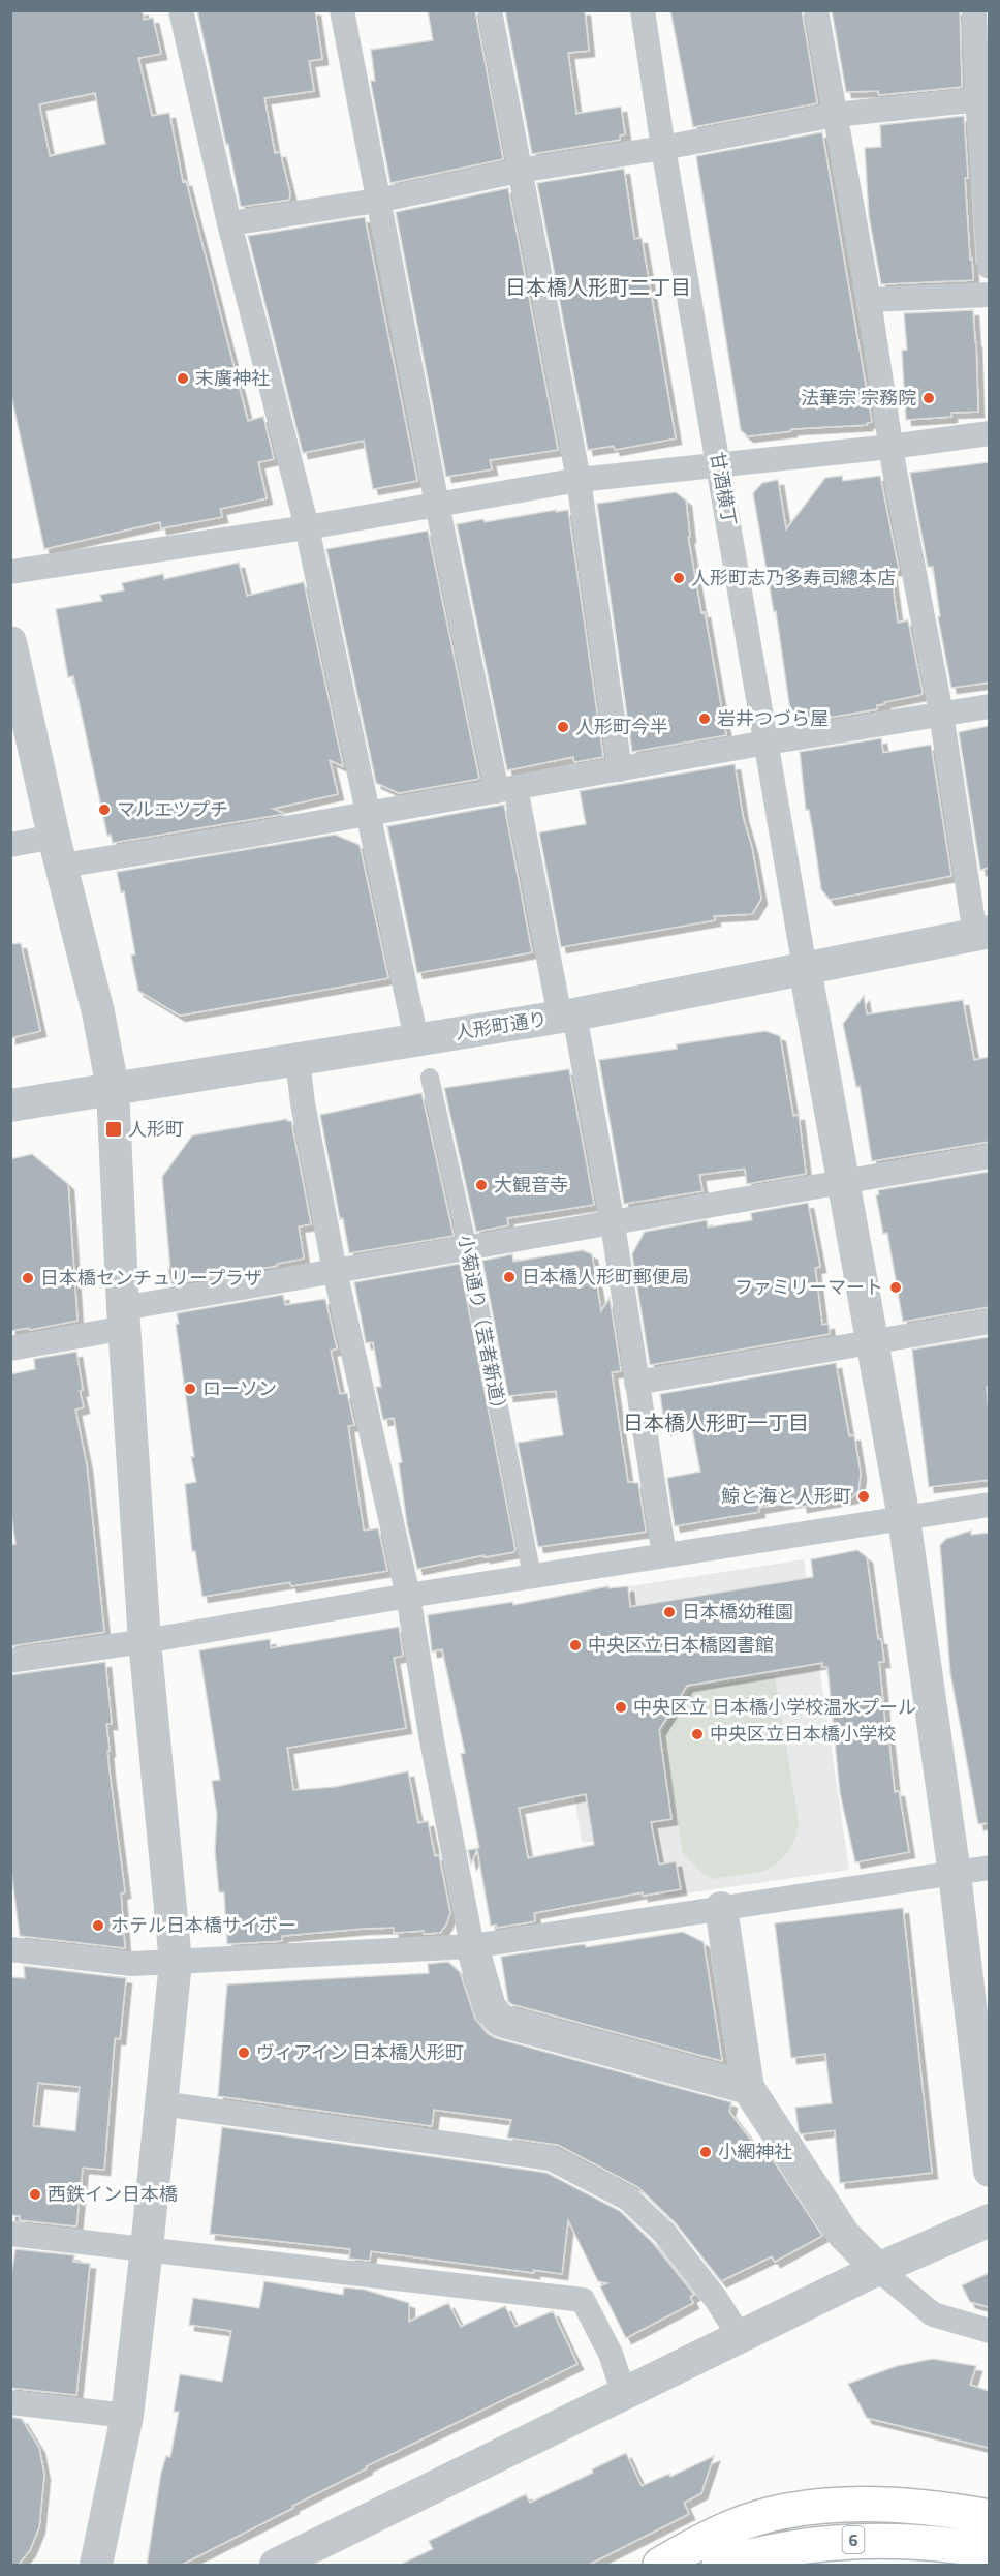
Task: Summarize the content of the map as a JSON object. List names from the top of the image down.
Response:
{
  "streets": {
    "highway": ["6"],
    "street": ["甘酒横丁", "人形町通り", "小菊通り（芸者新道）"]
  },
  "crossings": [
    ["甘酒横丁", "人形町通り"]
  ],
  "districts": ["日本橋人形町二丁目", "日本橋人形町一丁目"],
  "places": {
    "other": [
      "末廣神社",
      "法華宗 宗務院",
      "人形町志乃多寿司總本店",
      "岩井つづら屋",
      "人形町今半",
      "マルエツプチ",
      "大観音寺",
      "日本橋人形町郵便局",
      "日本橋センチュリープラザ",
      "ファミリーマート",
      "ローソン",
      "鯨と海と人形町",
      "日本橋幼稚園",
      "中央区立日本橋図書館",
      "中央区立 日本橋小学校温水プール",
      "中央区立日本橋小学校",
      "ホテル日本橋サイボー",
      "ヴィアイン 日本橋人形町",
      "小網神社",
      "西鉄イン日本橋"
    ],
    "transit": ["人形町"]
  }
}
